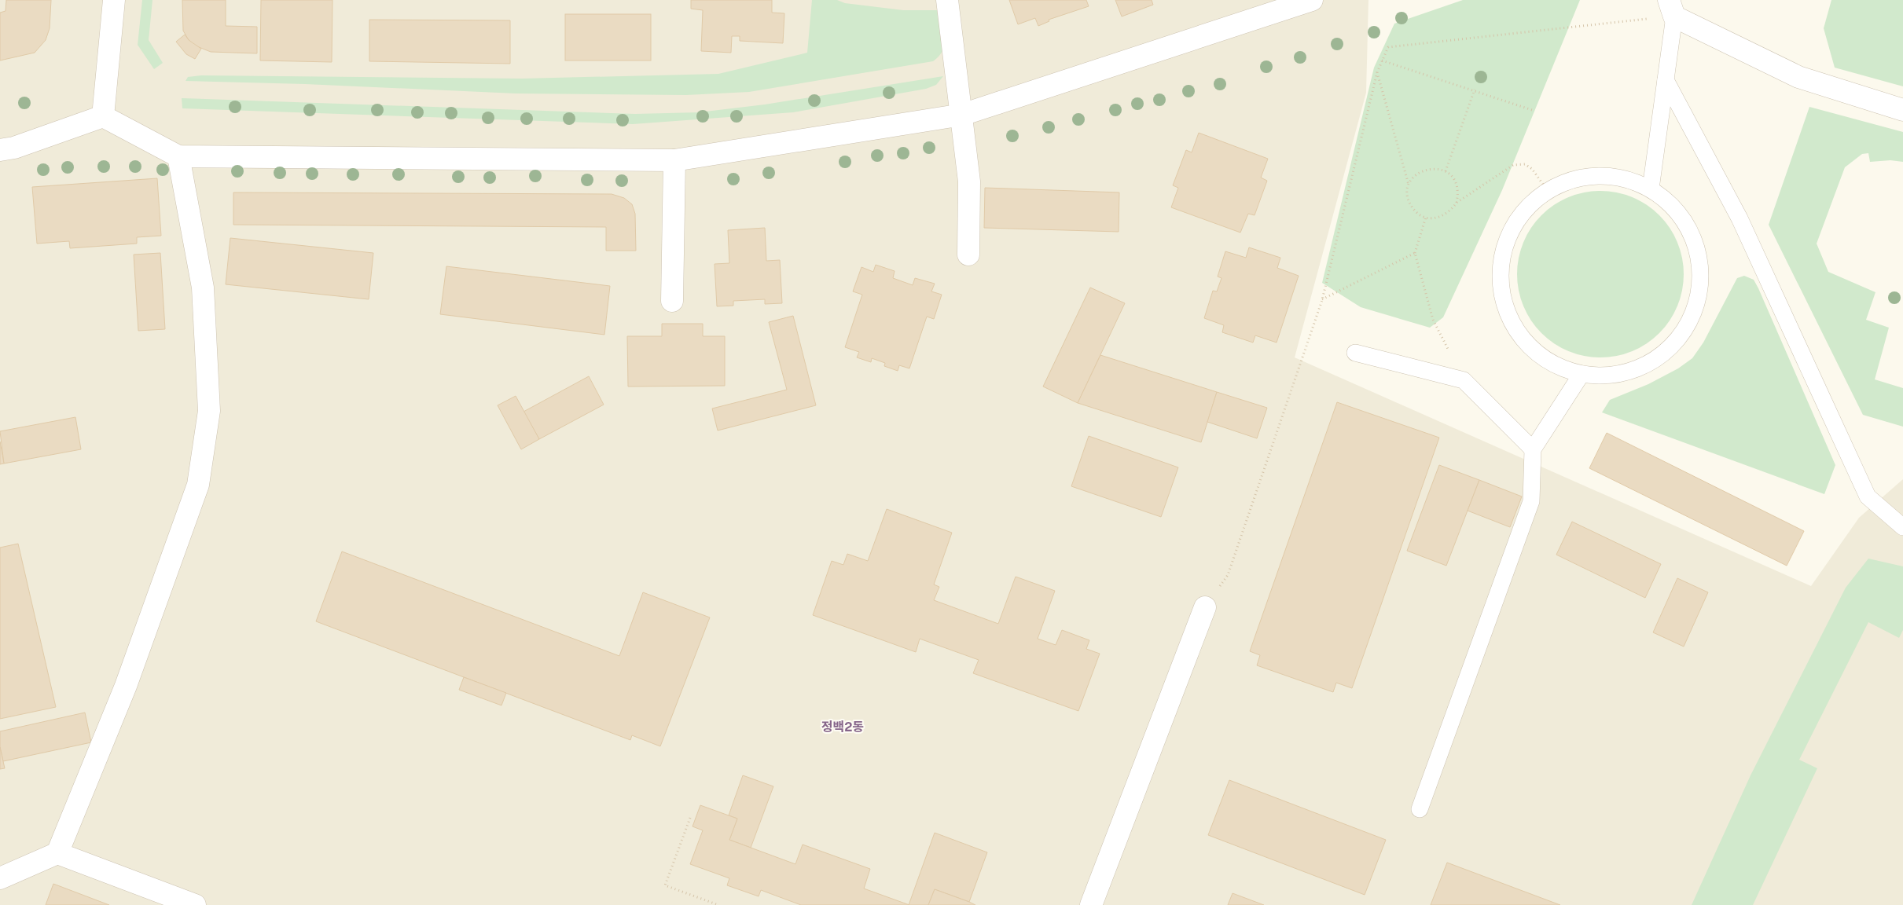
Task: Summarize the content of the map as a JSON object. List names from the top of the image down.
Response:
{
  "districts": ["정백2동"]
}
